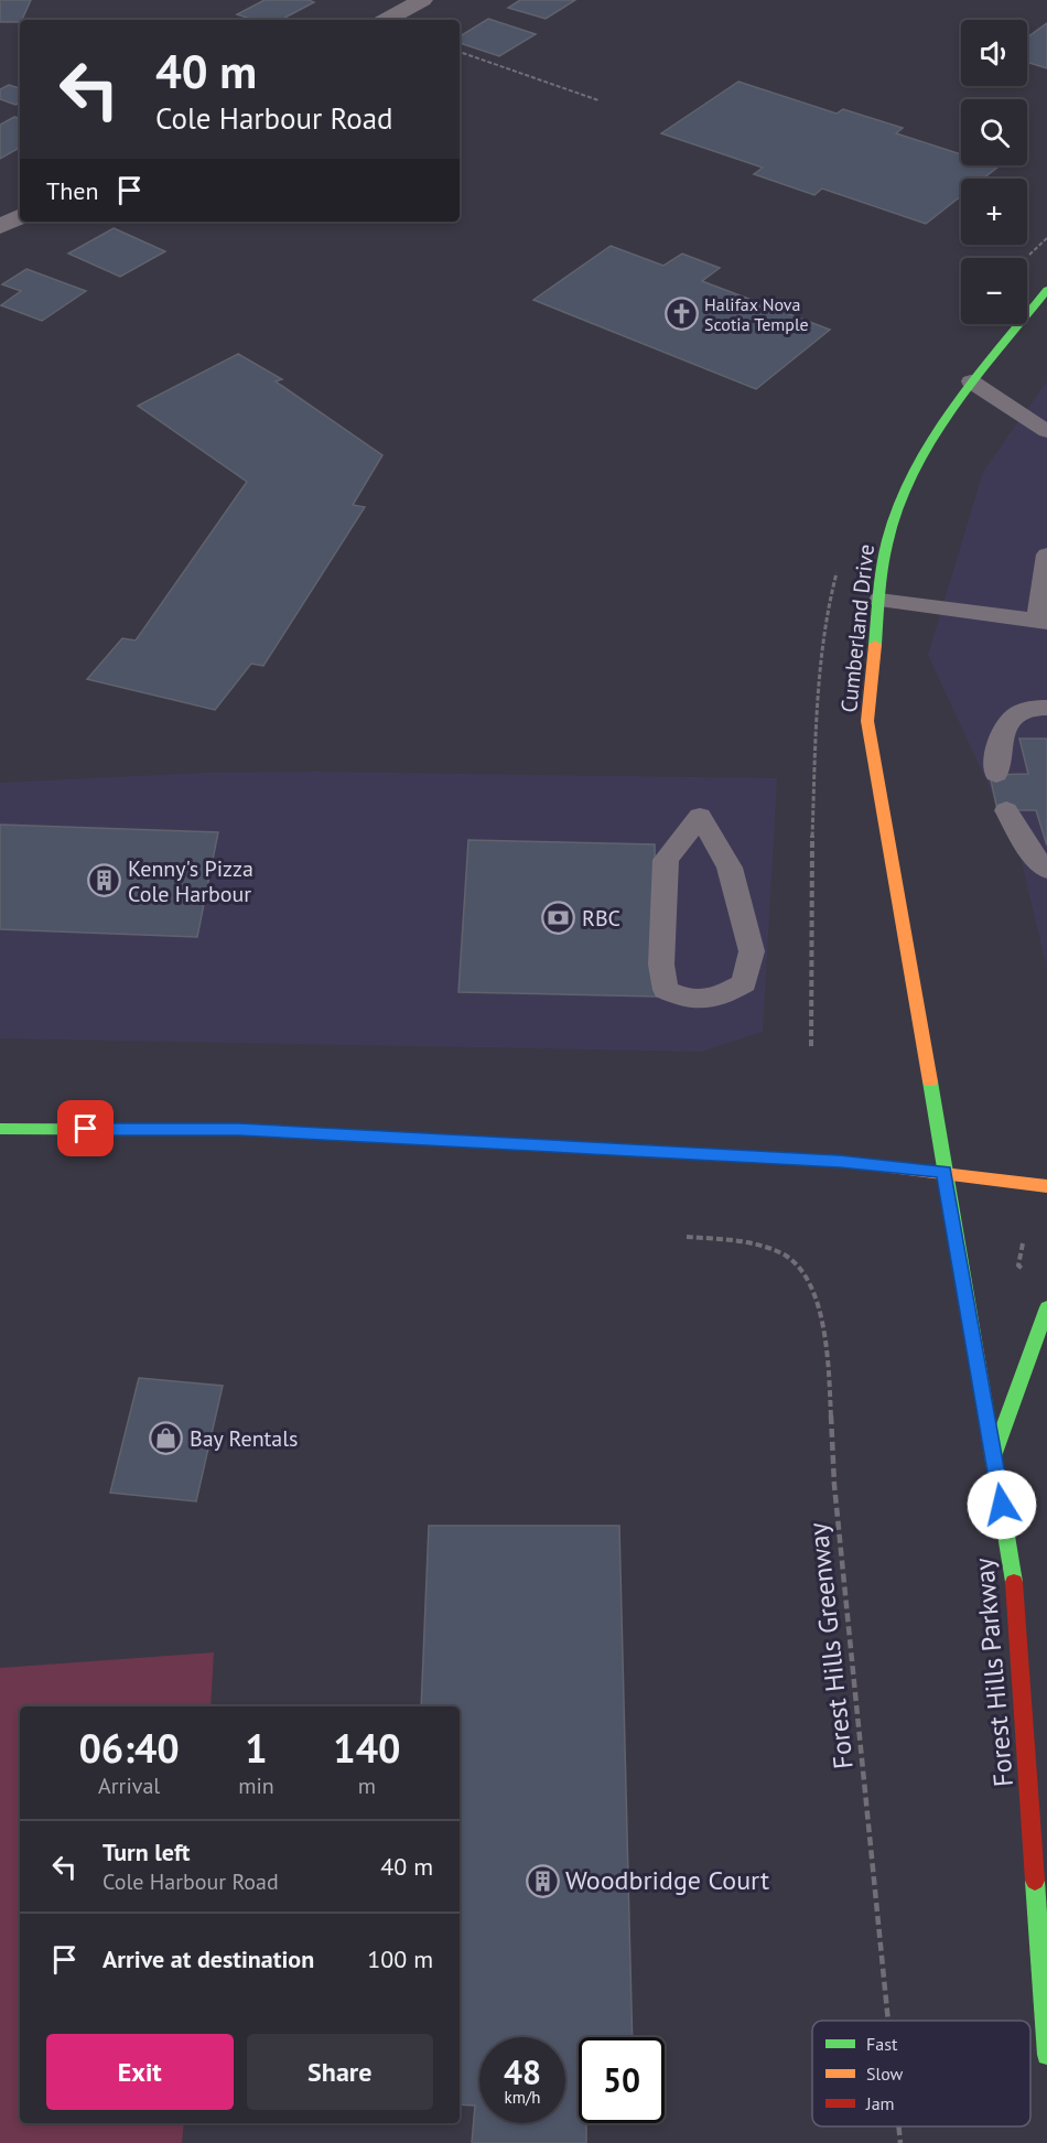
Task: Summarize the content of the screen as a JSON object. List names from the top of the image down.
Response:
{
  "streets": {
    "main road": ["Cumberland Drive", "Forest Hills Parkway"],
    "path": ["Forest Hills Greenway"]
  },
  "crossings": [
    ["Cumberland Drive", "Forest Hills Parkway"]
  ],
  "places": {
    "church": ["Halifax Nova Scotia Temple"],
    "building": ["Kenny's Pizza Cole Harbour", "Woodbridge Court"],
    "bank": ["RBC"],
    "shop": ["Bay Rentals"]
  },
  "legend": ["Fast", "Slow", "Jam"],
  "page": {
    "map_buttons": ["+", "−"],
    "turn": ["40 m", "Cole Harbour Road"],
    "then": "Then",
    "eta": [
      "06:40",
      "Arrival",
      "1",
      "min",
      "140",
      "m"
    ],
    "list": [
      {
        "name": "Turn left",
        "note": "Cole Harbour Road",
        "value": "40 m"
      },
      {
        "name": "Arrive at destination",
        "value": "100 m"
      }
    ],
    "buttons": ["Exit", "Share"],
    "speed": "48 km/h",
    "limit": "50"
  }
}
